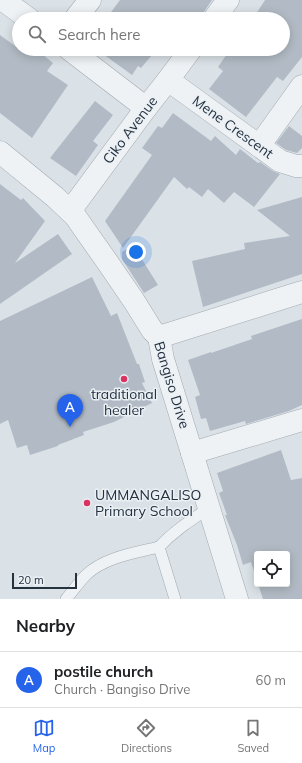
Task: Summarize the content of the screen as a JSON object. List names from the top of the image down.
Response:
{
  "streets": {
    "street": ["Mene Crescent", "Ciko Avenue", "Bangiso Drive"]
  },
  "crossings": [
    ["Mene Crescent", "Ciko Avenue"],
    ["Ciko Avenue", "Bangiso Drive"]
  ],
  "places": ["traditional healer", "UMMANGALISO Primary School"],
  "scale_bar": "20 m",
  "page": {
    "search": "Search here",
    "pins": "A",
    "scale": "20 m",
    "heading": "Nearby",
    "list": [
      {
        "mark": "A",
        "name": "postile church",
        "note": "Church · Bangiso Drive",
        "value": "60 m"
      }
    ],
    "nav": ["Map", "Directions", "Saved"]
  }
}
